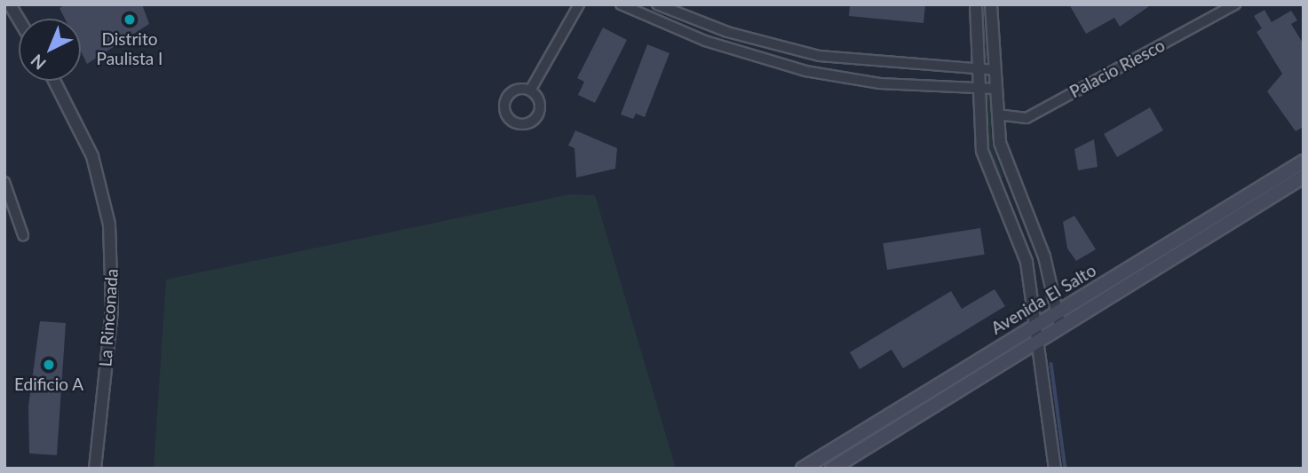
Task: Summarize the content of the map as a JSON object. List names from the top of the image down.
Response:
{
  "streets": {
    "main road": ["Avenida El Salto"],
    "street": ["Palacio Riesco", "La Rinconada"]
  },
  "places": ["Distrito Paulista I", "Edificio A"],
  "north": "bottom left"
}
